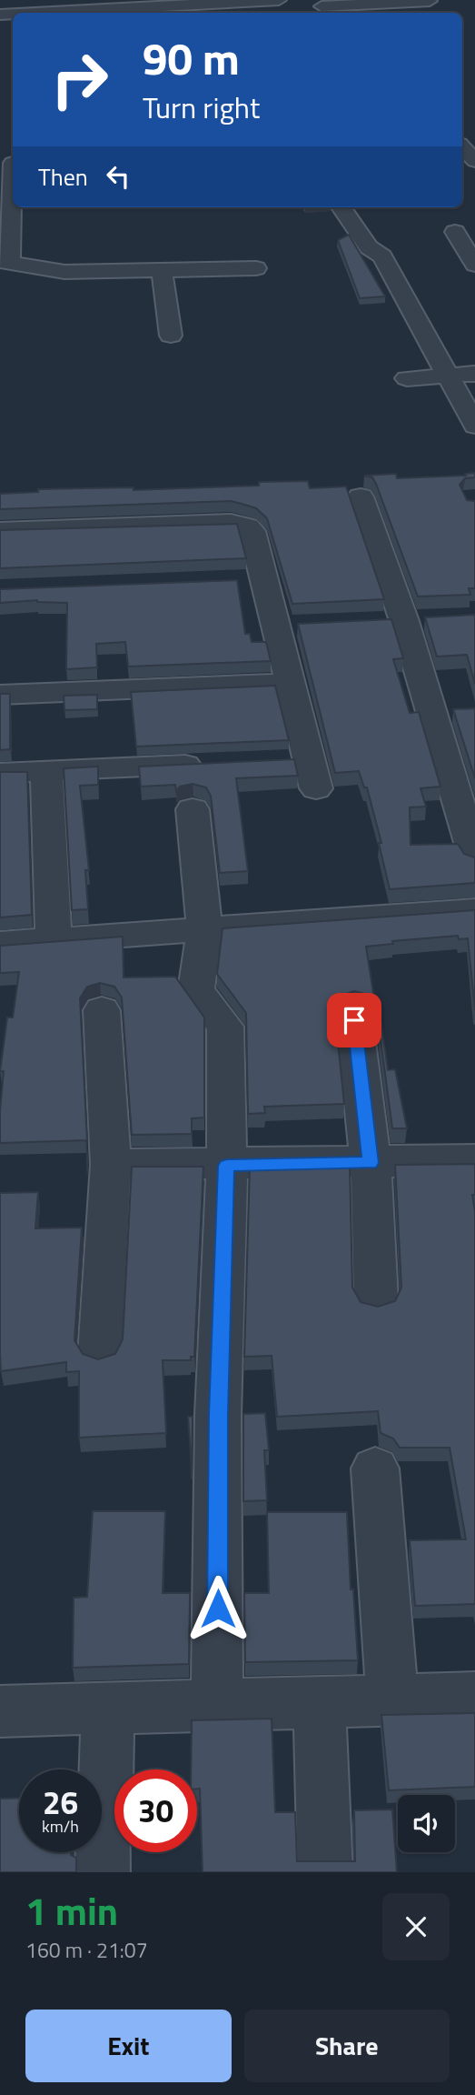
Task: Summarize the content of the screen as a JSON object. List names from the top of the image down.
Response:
{
  "page": {
    "turn": ["90 m", "Turn right"],
    "then": "Then",
    "speed": "26 km/h",
    "limit": "30",
    "heading": ["1 min", "160 m · 21:07"],
    "buttons": ["Exit", "Share"]
  }
}
